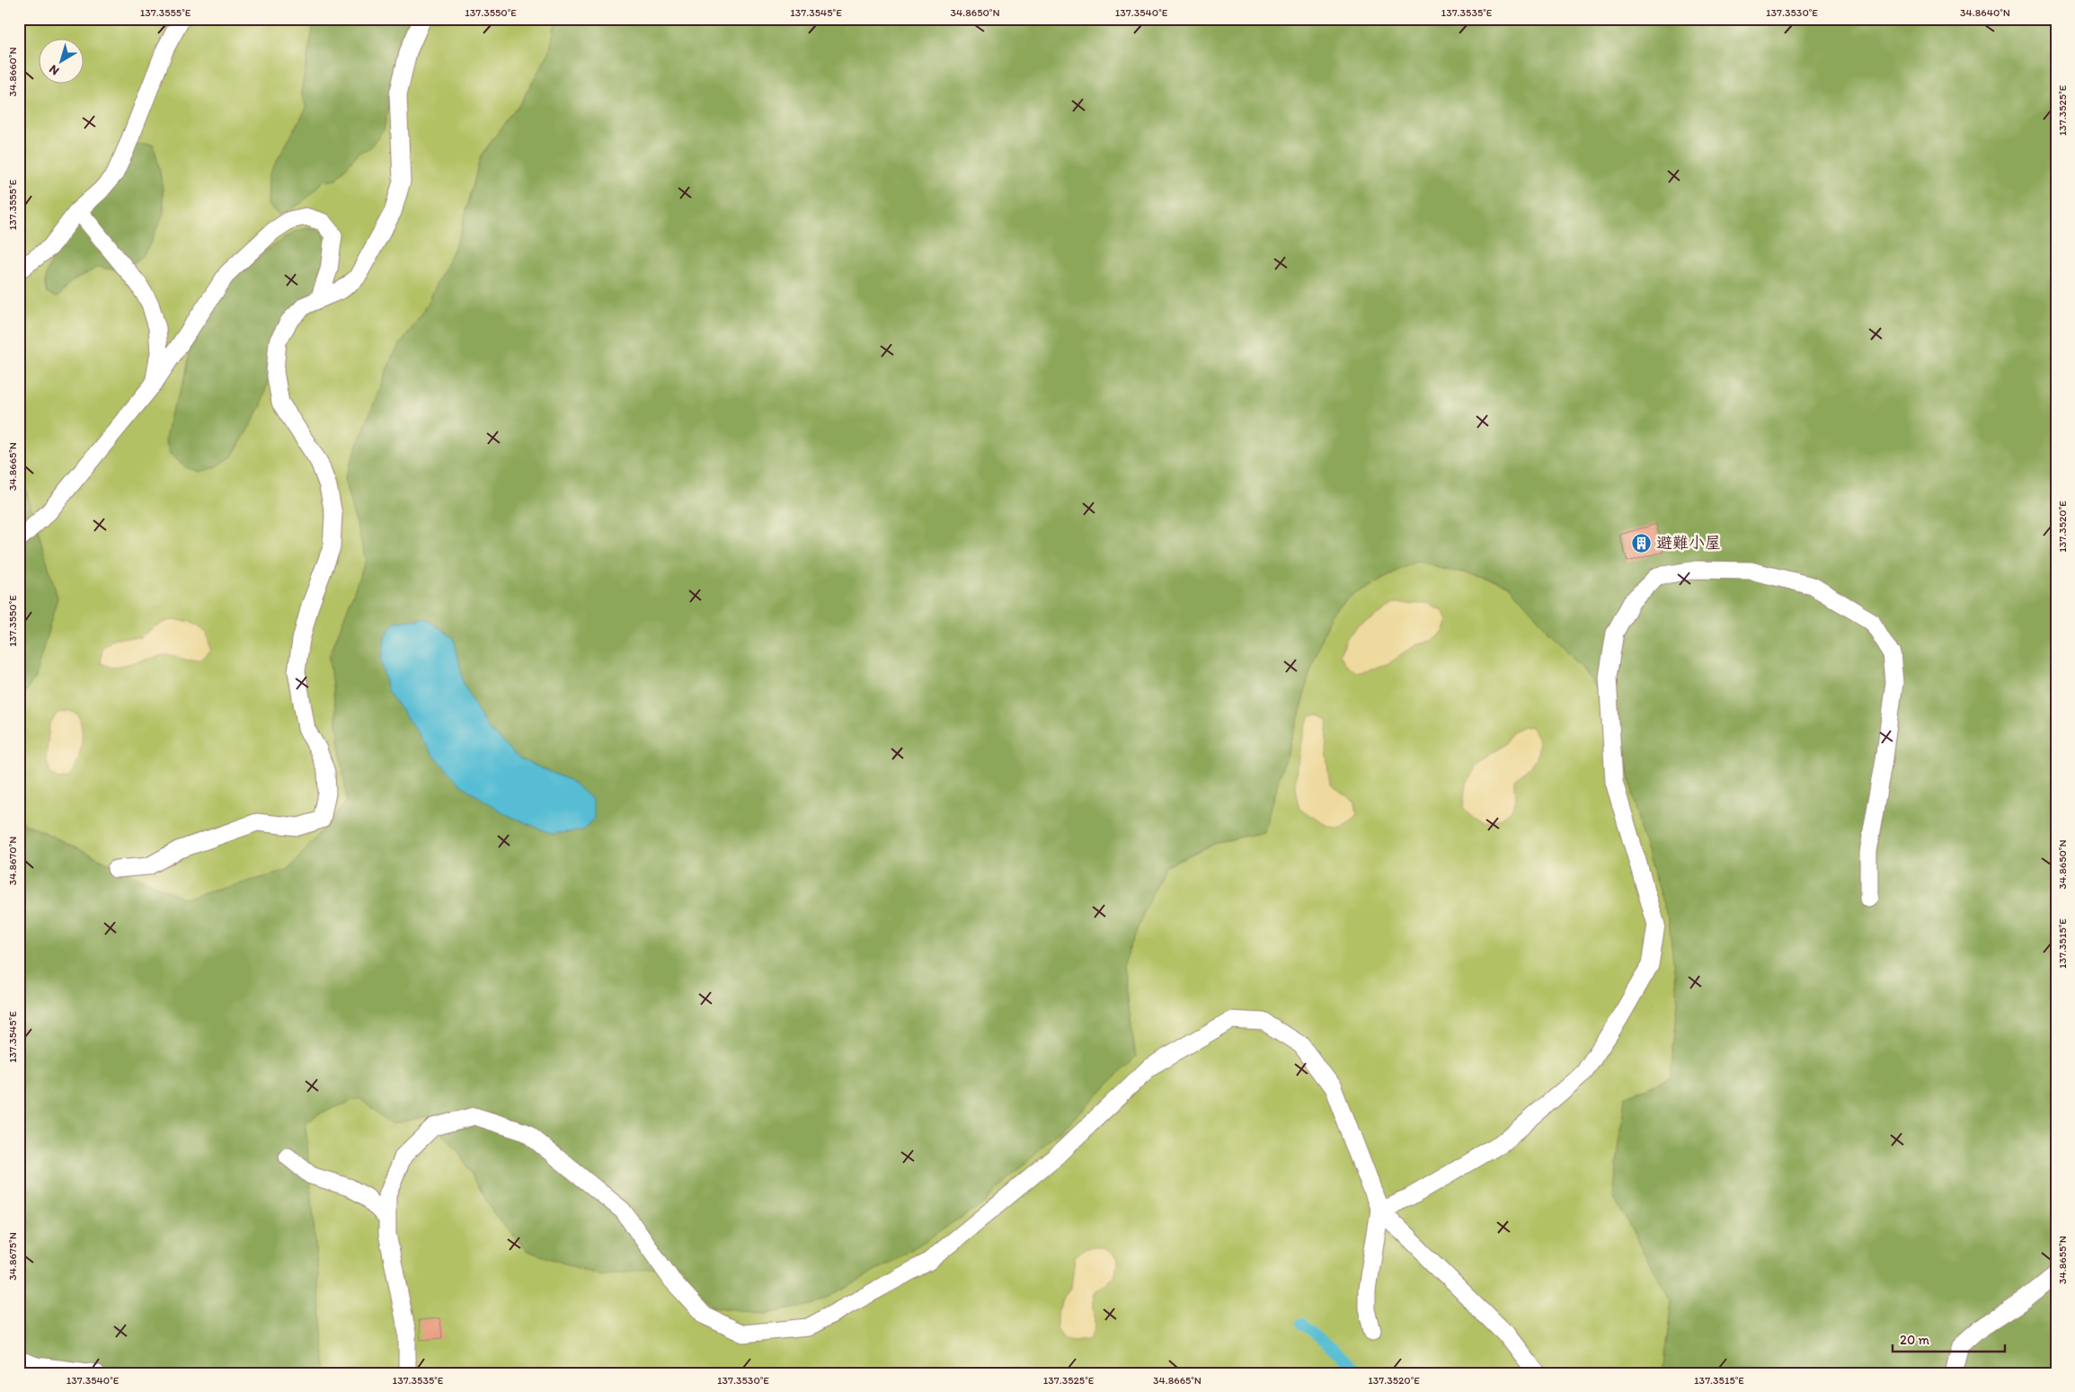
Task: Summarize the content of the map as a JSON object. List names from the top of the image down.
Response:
{
  "places": {
    "building": ["避難小屋"]
  },
  "scale_bar": "20 m",
  "north": "bottom left",
  "coordinates": [
    "137.3555°E",
    "137.3550°E",
    "137.3545°E",
    "34.8650°N",
    "137.3540°E",
    "137.3535°E",
    "137.3530°E",
    "34.8640°N",
    "34.8660°N",
    "137.3525°E",
    "34.8665°N",
    "137.3520°E",
    "34.8670°N",
    "137.3515°E",
    "34.8675°N",
    "34.8655°N"
  ]
}
